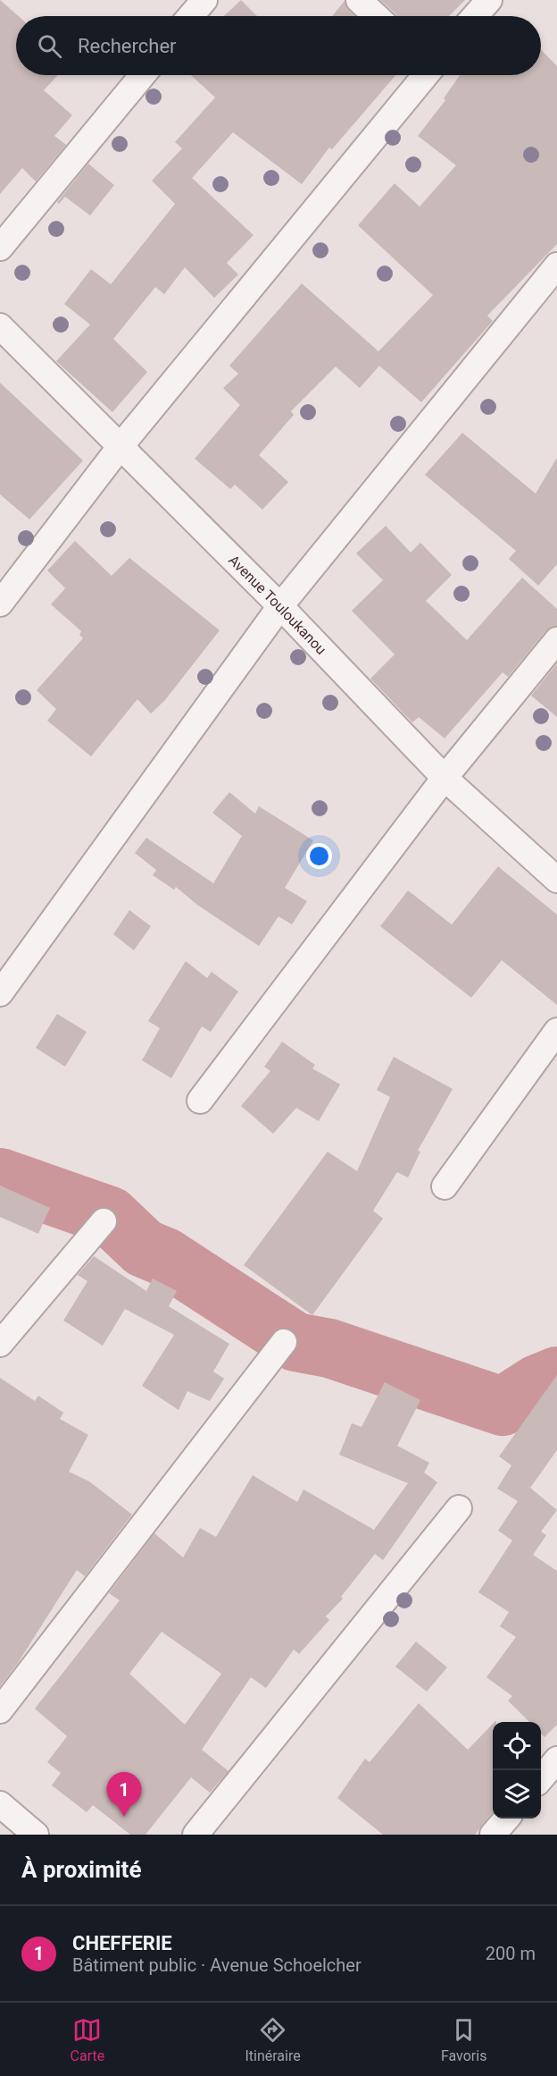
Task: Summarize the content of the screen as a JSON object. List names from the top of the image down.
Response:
{
  "streets": {
    "street": ["Avenue Touloukanou"]
  },
  "page": {
    "search": "Rechercher",
    "pins": "1",
    "heading": "À proximité",
    "list": [
      {
        "mark": "1",
        "name": "CHEFFERIE",
        "note": "Bâtiment public · Avenue Schoelcher",
        "value": "200 m"
      }
    ],
    "nav": ["Carte", "Itinéraire", "Favoris"]
  }
}
